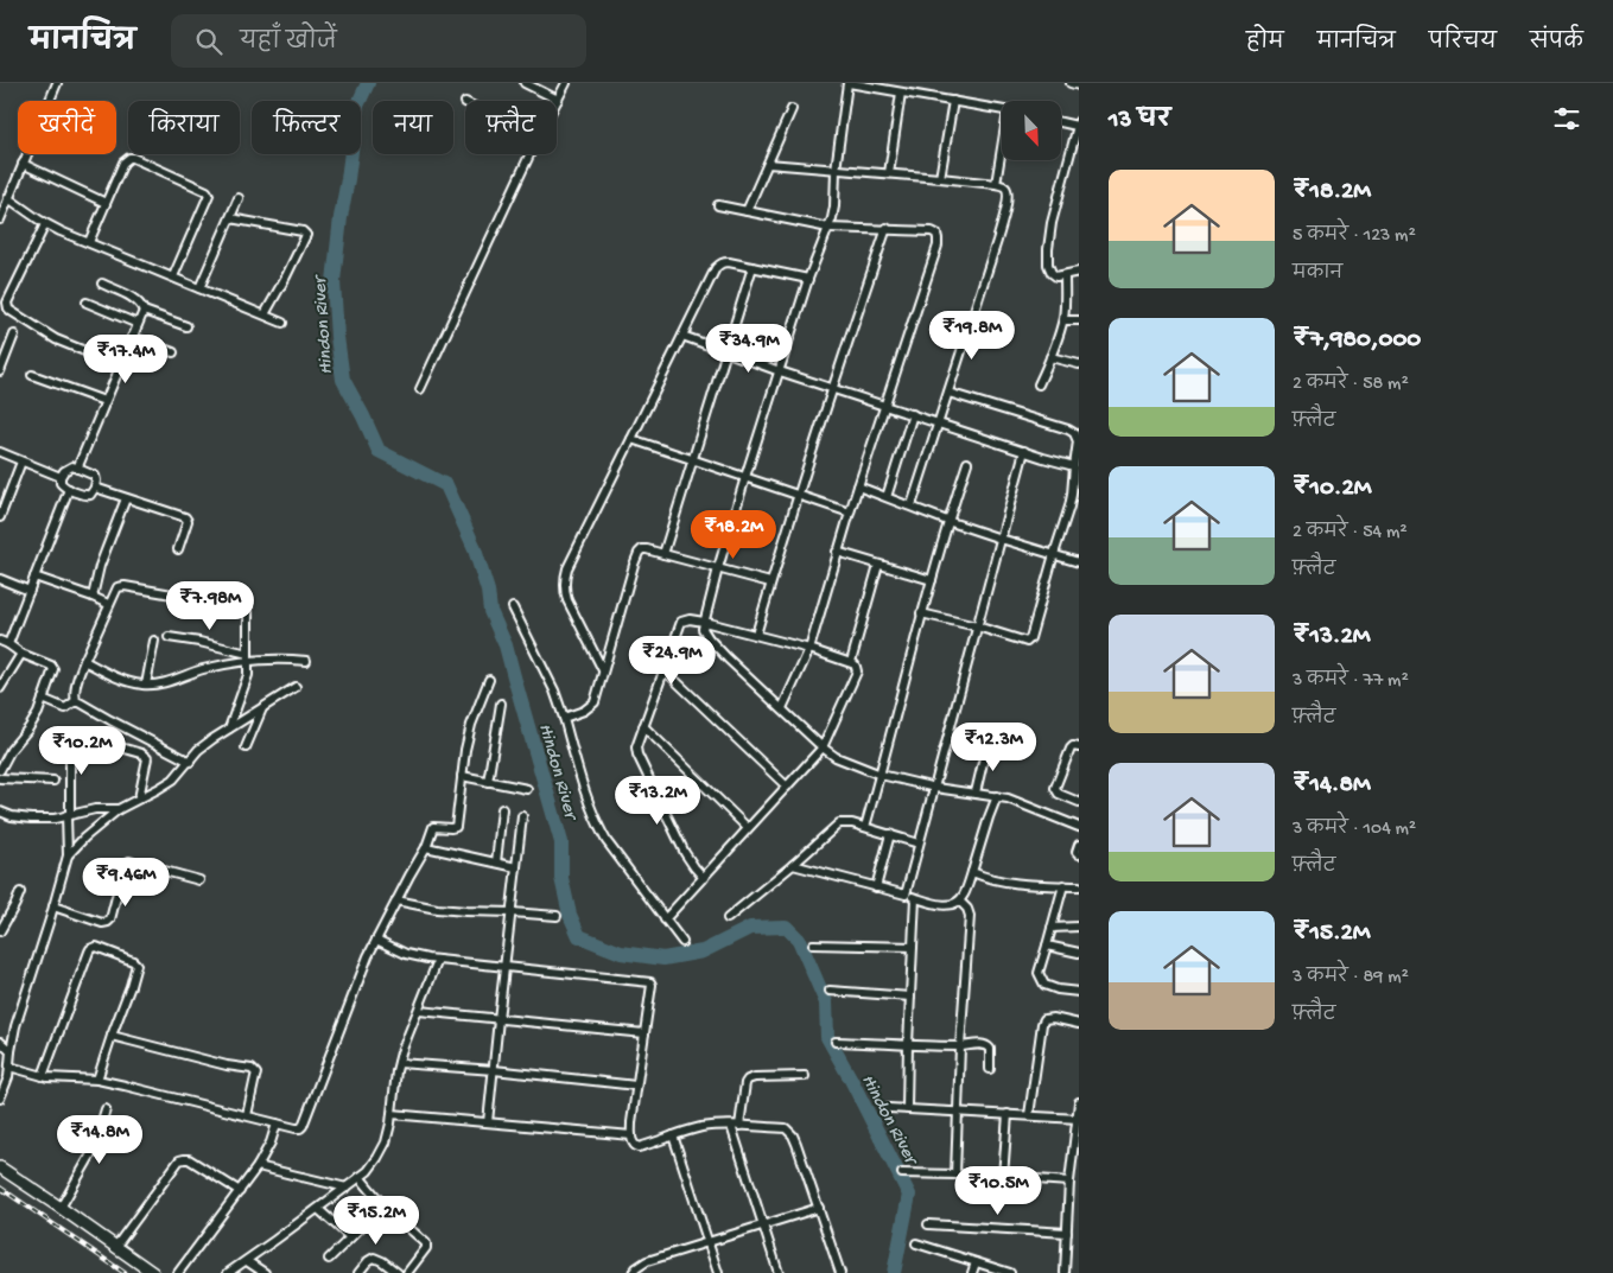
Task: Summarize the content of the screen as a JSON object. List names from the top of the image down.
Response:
{
  "water": ["Hindon River"],
  "north": "bottom right",
  "page": {
    "header": "मानचित्र",
    "search": "यहाँ खोजें",
    "nav": [
      "होम",
      "मानचित्र",
      "परिचय",
      "संपर्क"
    ],
    "heading": "13 घर",
    "chip": [
      "खरीदें",
      "किराया",
      "फ़िल्टर",
      "नया",
      "फ़्लैट"
    ],
    "list": [
      {
        "name": "₹18.2M",
        "note": "5 कमरे · 123 m² · मकान"
      },
      {
        "name": "₹7,980,000",
        "note": "2 कमरे · 58 m² · फ़्लैट"
      },
      {
        "name": "₹10.2M",
        "note": "2 कमरे · 54 m² · फ़्लैट"
      },
      {
        "name": "₹13.2M",
        "note": "3 कमरे · 77 m² · फ़्लैट"
      },
      {
        "name": "₹14.8M",
        "note": "3 कमरे · 104 m² · फ़्लैट"
      },
      {
        "name": "₹15.2M",
        "note": "3 कमरे · 89 m² · फ़्लैट"
      }
    ],
    "price": [
      "₹19.8M",
      "₹34.9M",
      "₹17.4M",
      "₹18.2M",
      "₹7.98M",
      "₹24.9M",
      "₹12.3M",
      "₹10.2M",
      "₹13.2M",
      "₹9.46M",
      "₹14.8M",
      "₹10.5M",
      "₹15.2M"
    ]
  }
}
